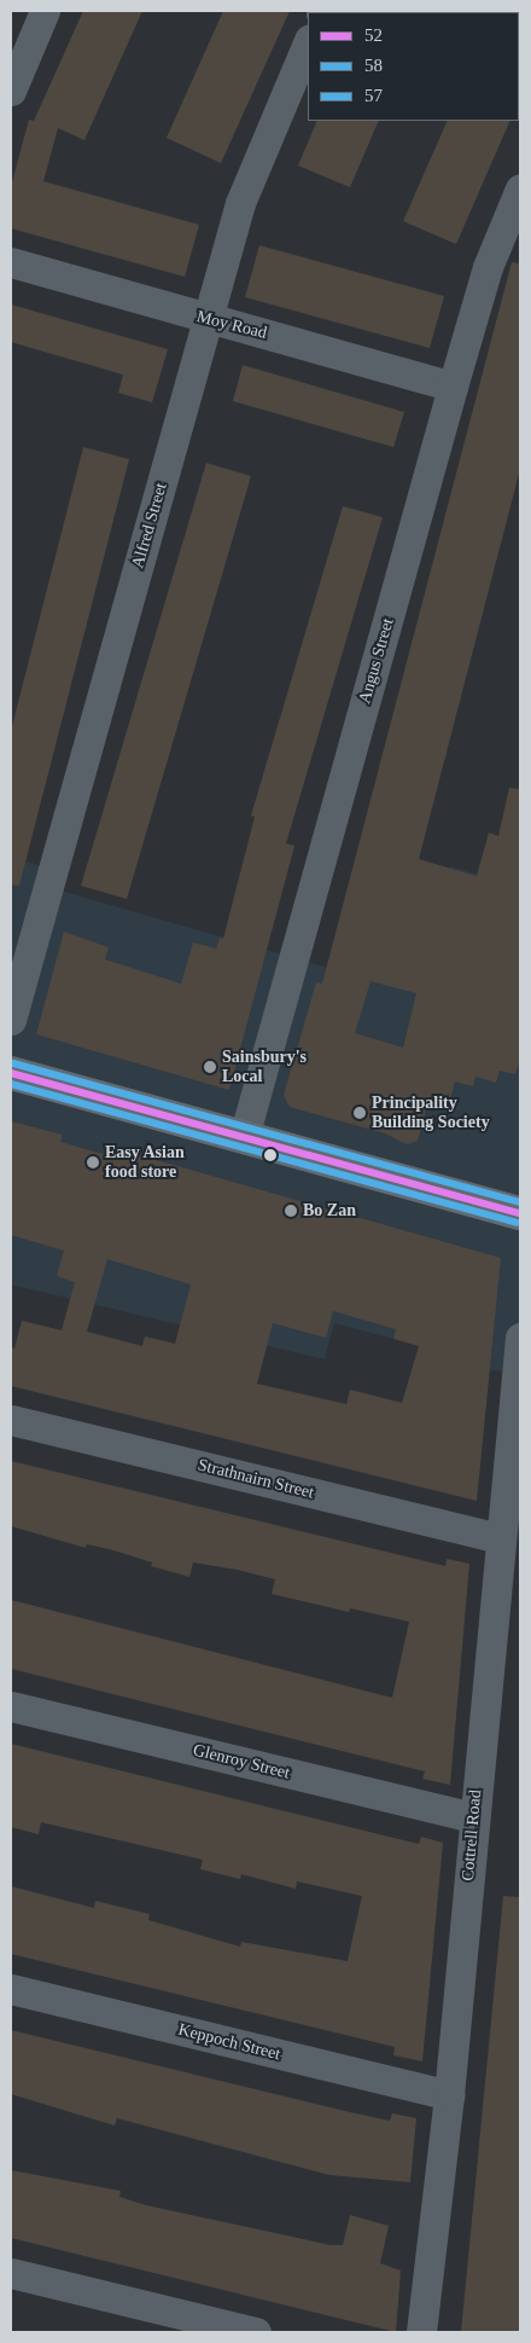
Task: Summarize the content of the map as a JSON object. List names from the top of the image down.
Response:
{
  "streets": {
    "street": [
      "Moy Road",
      "Alfred Street",
      "Angus Street",
      "Strathnairn Street",
      "Glenroy Street",
      "Cottrell Road",
      "Keppoch Street"
    ]
  },
  "crossings": [
    ["Moy Road", "Alfred Street"],
    ["Moy Road", "Angus Street"],
    ["Strathnairn Street", "Cottrell Road"],
    ["Glenroy Street", "Cottrell Road"],
    ["Cottrell Road", "Keppoch Street"]
  ],
  "places": [
    "Sainsbury's Local",
    "Principality Building Society",
    "Easy Asian food store",
    "Bo Zan"
  ],
  "lines": ["transit line 57", "transit line 52", "transit line 58"],
  "legend": ["52", "58", "57"]
}
